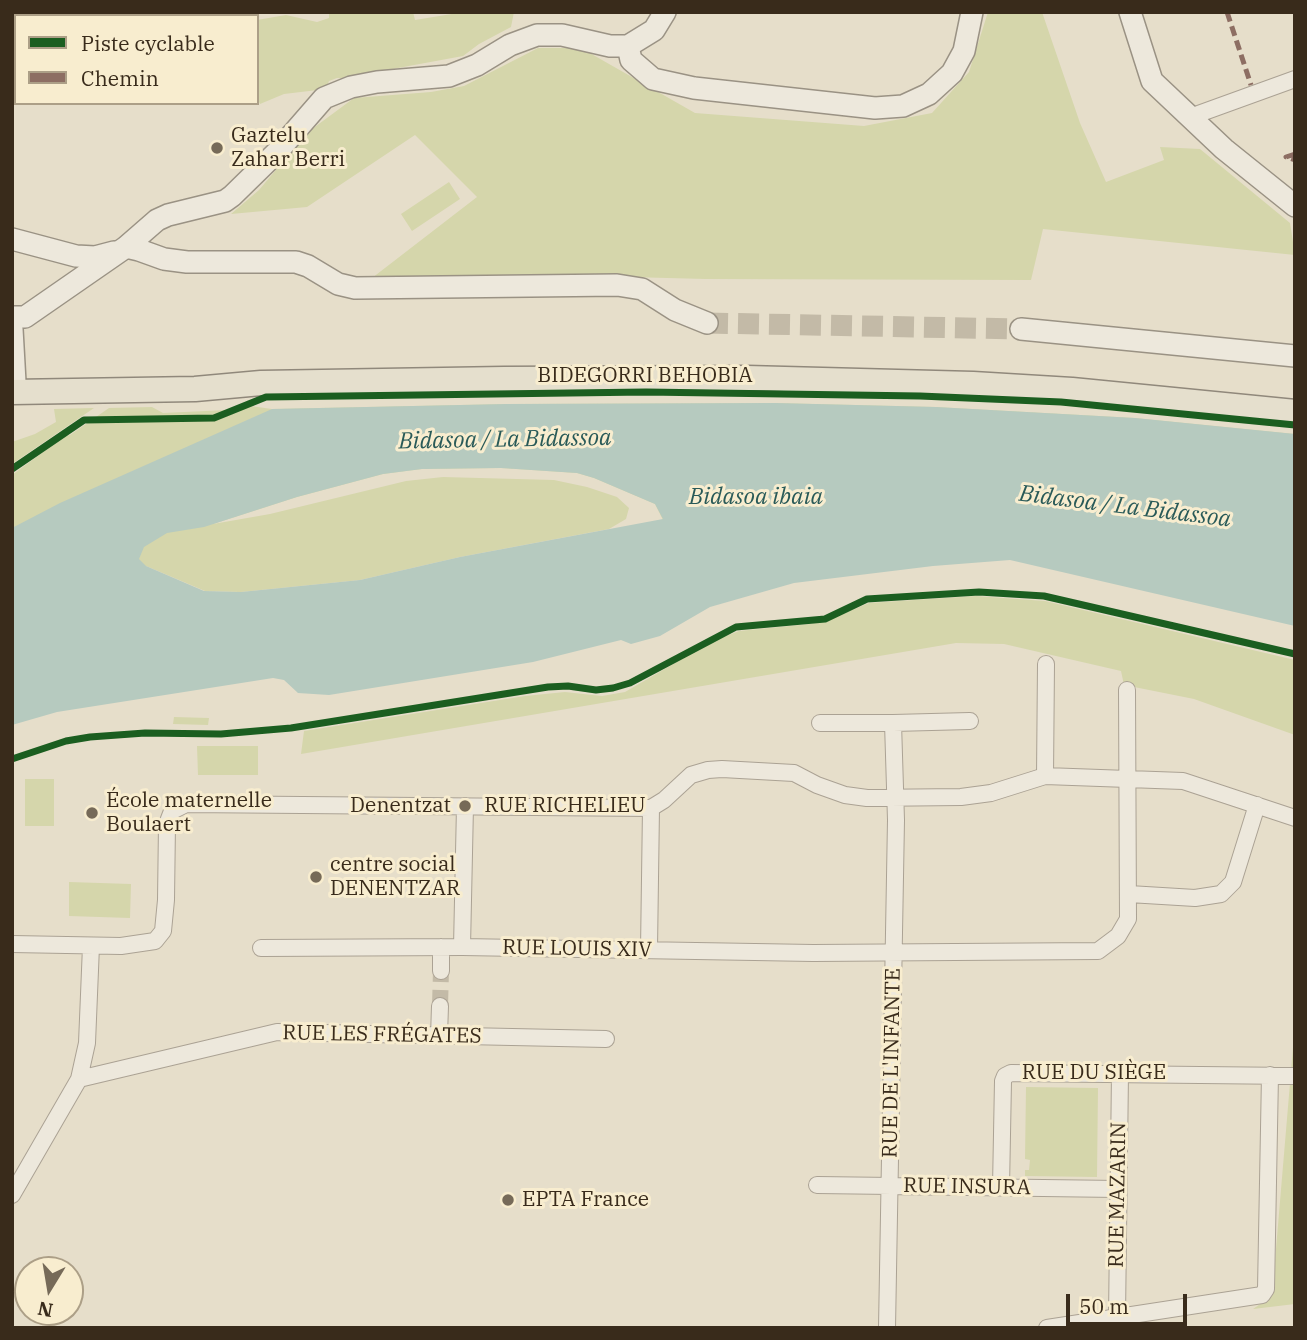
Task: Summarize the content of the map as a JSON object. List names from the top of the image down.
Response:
{
  "streets": {
    "street": [
      "RUE RICHELIEU",
      "RUE LOUIS XIV",
      "RUE LES FRÉGATES",
      "RUE DE L'INFANTE",
      "RUE DU SIÈGE",
      "RUE INSURA",
      "RUE MAZARIN"
    ],
    "cycle path": ["BIDEGORRI BEHOBIA"]
  },
  "crossings": [
    ["RUE RICHELIEU", "RUE LOUIS XIV"],
    ["RUE RICHELIEU", "RUE DE L'INFANTE"],
    ["RUE LOUIS XIV", "RUE DE L'INFANTE"],
    ["RUE DE L'INFANTE", "RUE INSURA"],
    ["RUE DU SIÈGE", "RUE INSURA"],
    ["RUE DU SIÈGE", "RUE MAZARIN"],
    ["RUE INSURA", "RUE MAZARIN"]
  ],
  "water": ["Bidasoa / La Bidassoa", "Bidasoa ibaia"],
  "places": [
    "Gaztelu Zahar Berri",
    "Denentzat",
    "École maternelle Boulaert",
    "centre social DENENTZAR",
    "EPTA France"
  ],
  "legend": ["Piste cyclable", "Chemin"],
  "scale_bar": "50 m",
  "north": "bottom"
}
